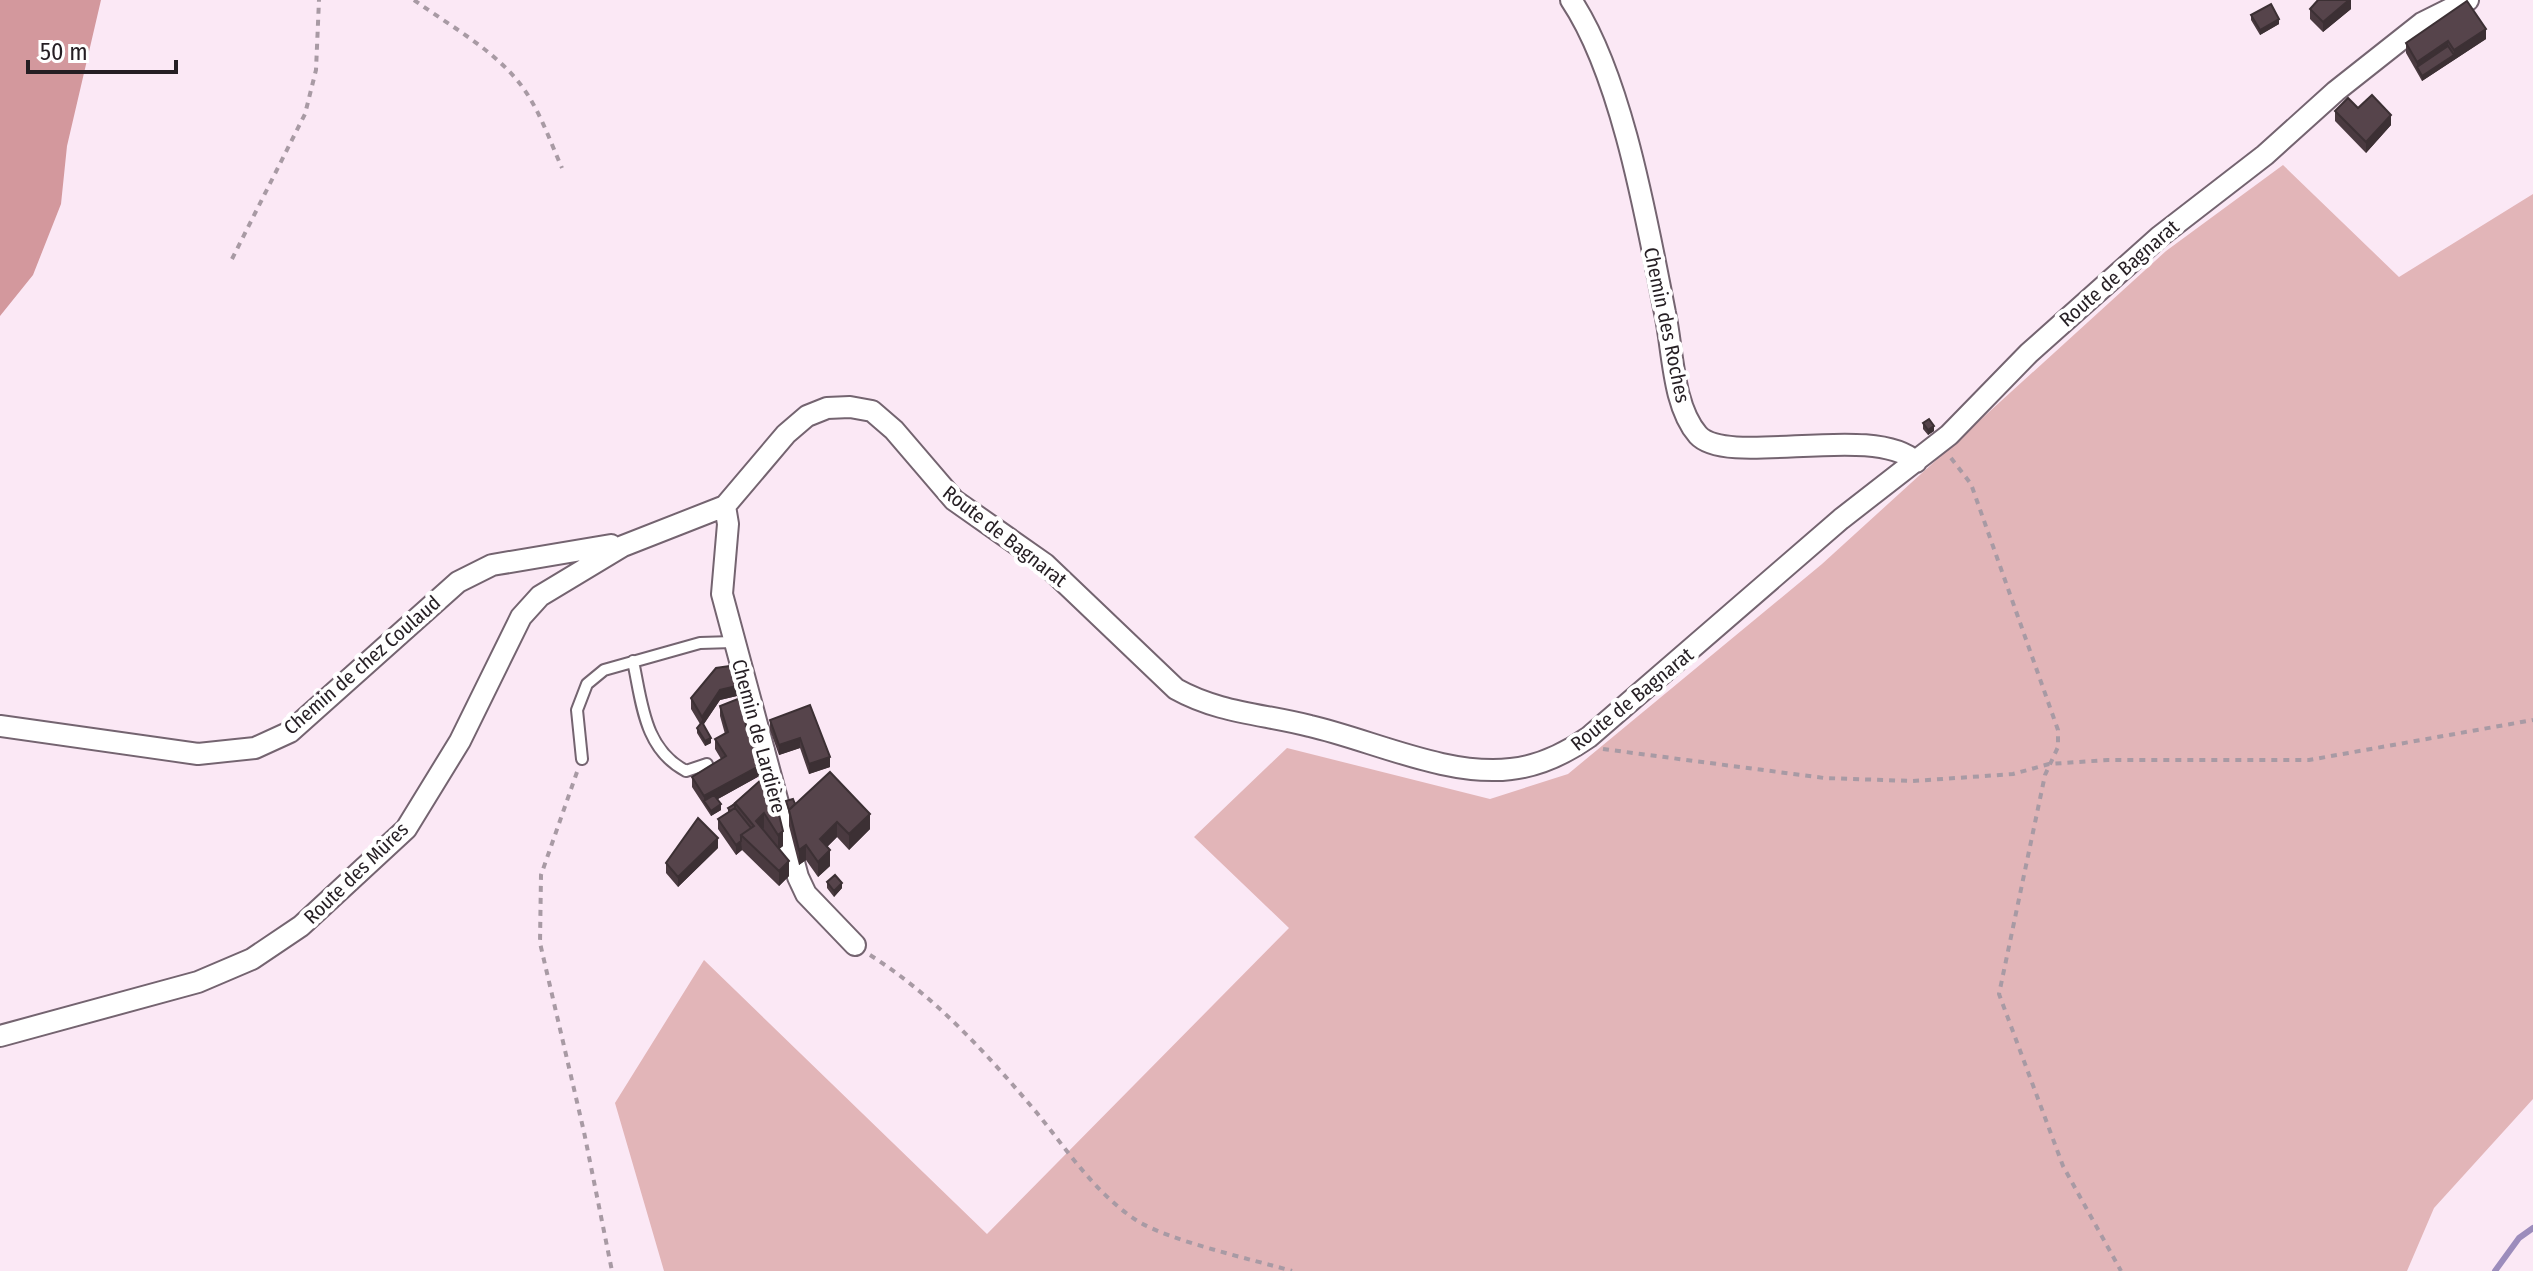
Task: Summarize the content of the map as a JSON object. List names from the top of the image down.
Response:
{
  "streets": {
    "street": [
      "Route de Bagnarat",
      "Chemin des Roches",
      "Chemin de chez Coulaud",
      "Chemin de Lardière",
      "Route des Mûres"
    ]
  },
  "crossings": [
    ["Route de Bagnarat", "Chemin des Roches"],
    ["Route de Bagnarat", "Chemin de Lardière"],
    ["Route de Bagnarat", "Route des Mûres"],
    ["Chemin de chez Coulaud", "Route des Mûres"],
    ["Chemin de Lardière", "Route des Mûres"]
  ],
  "scale_bar": "50 m"
}
